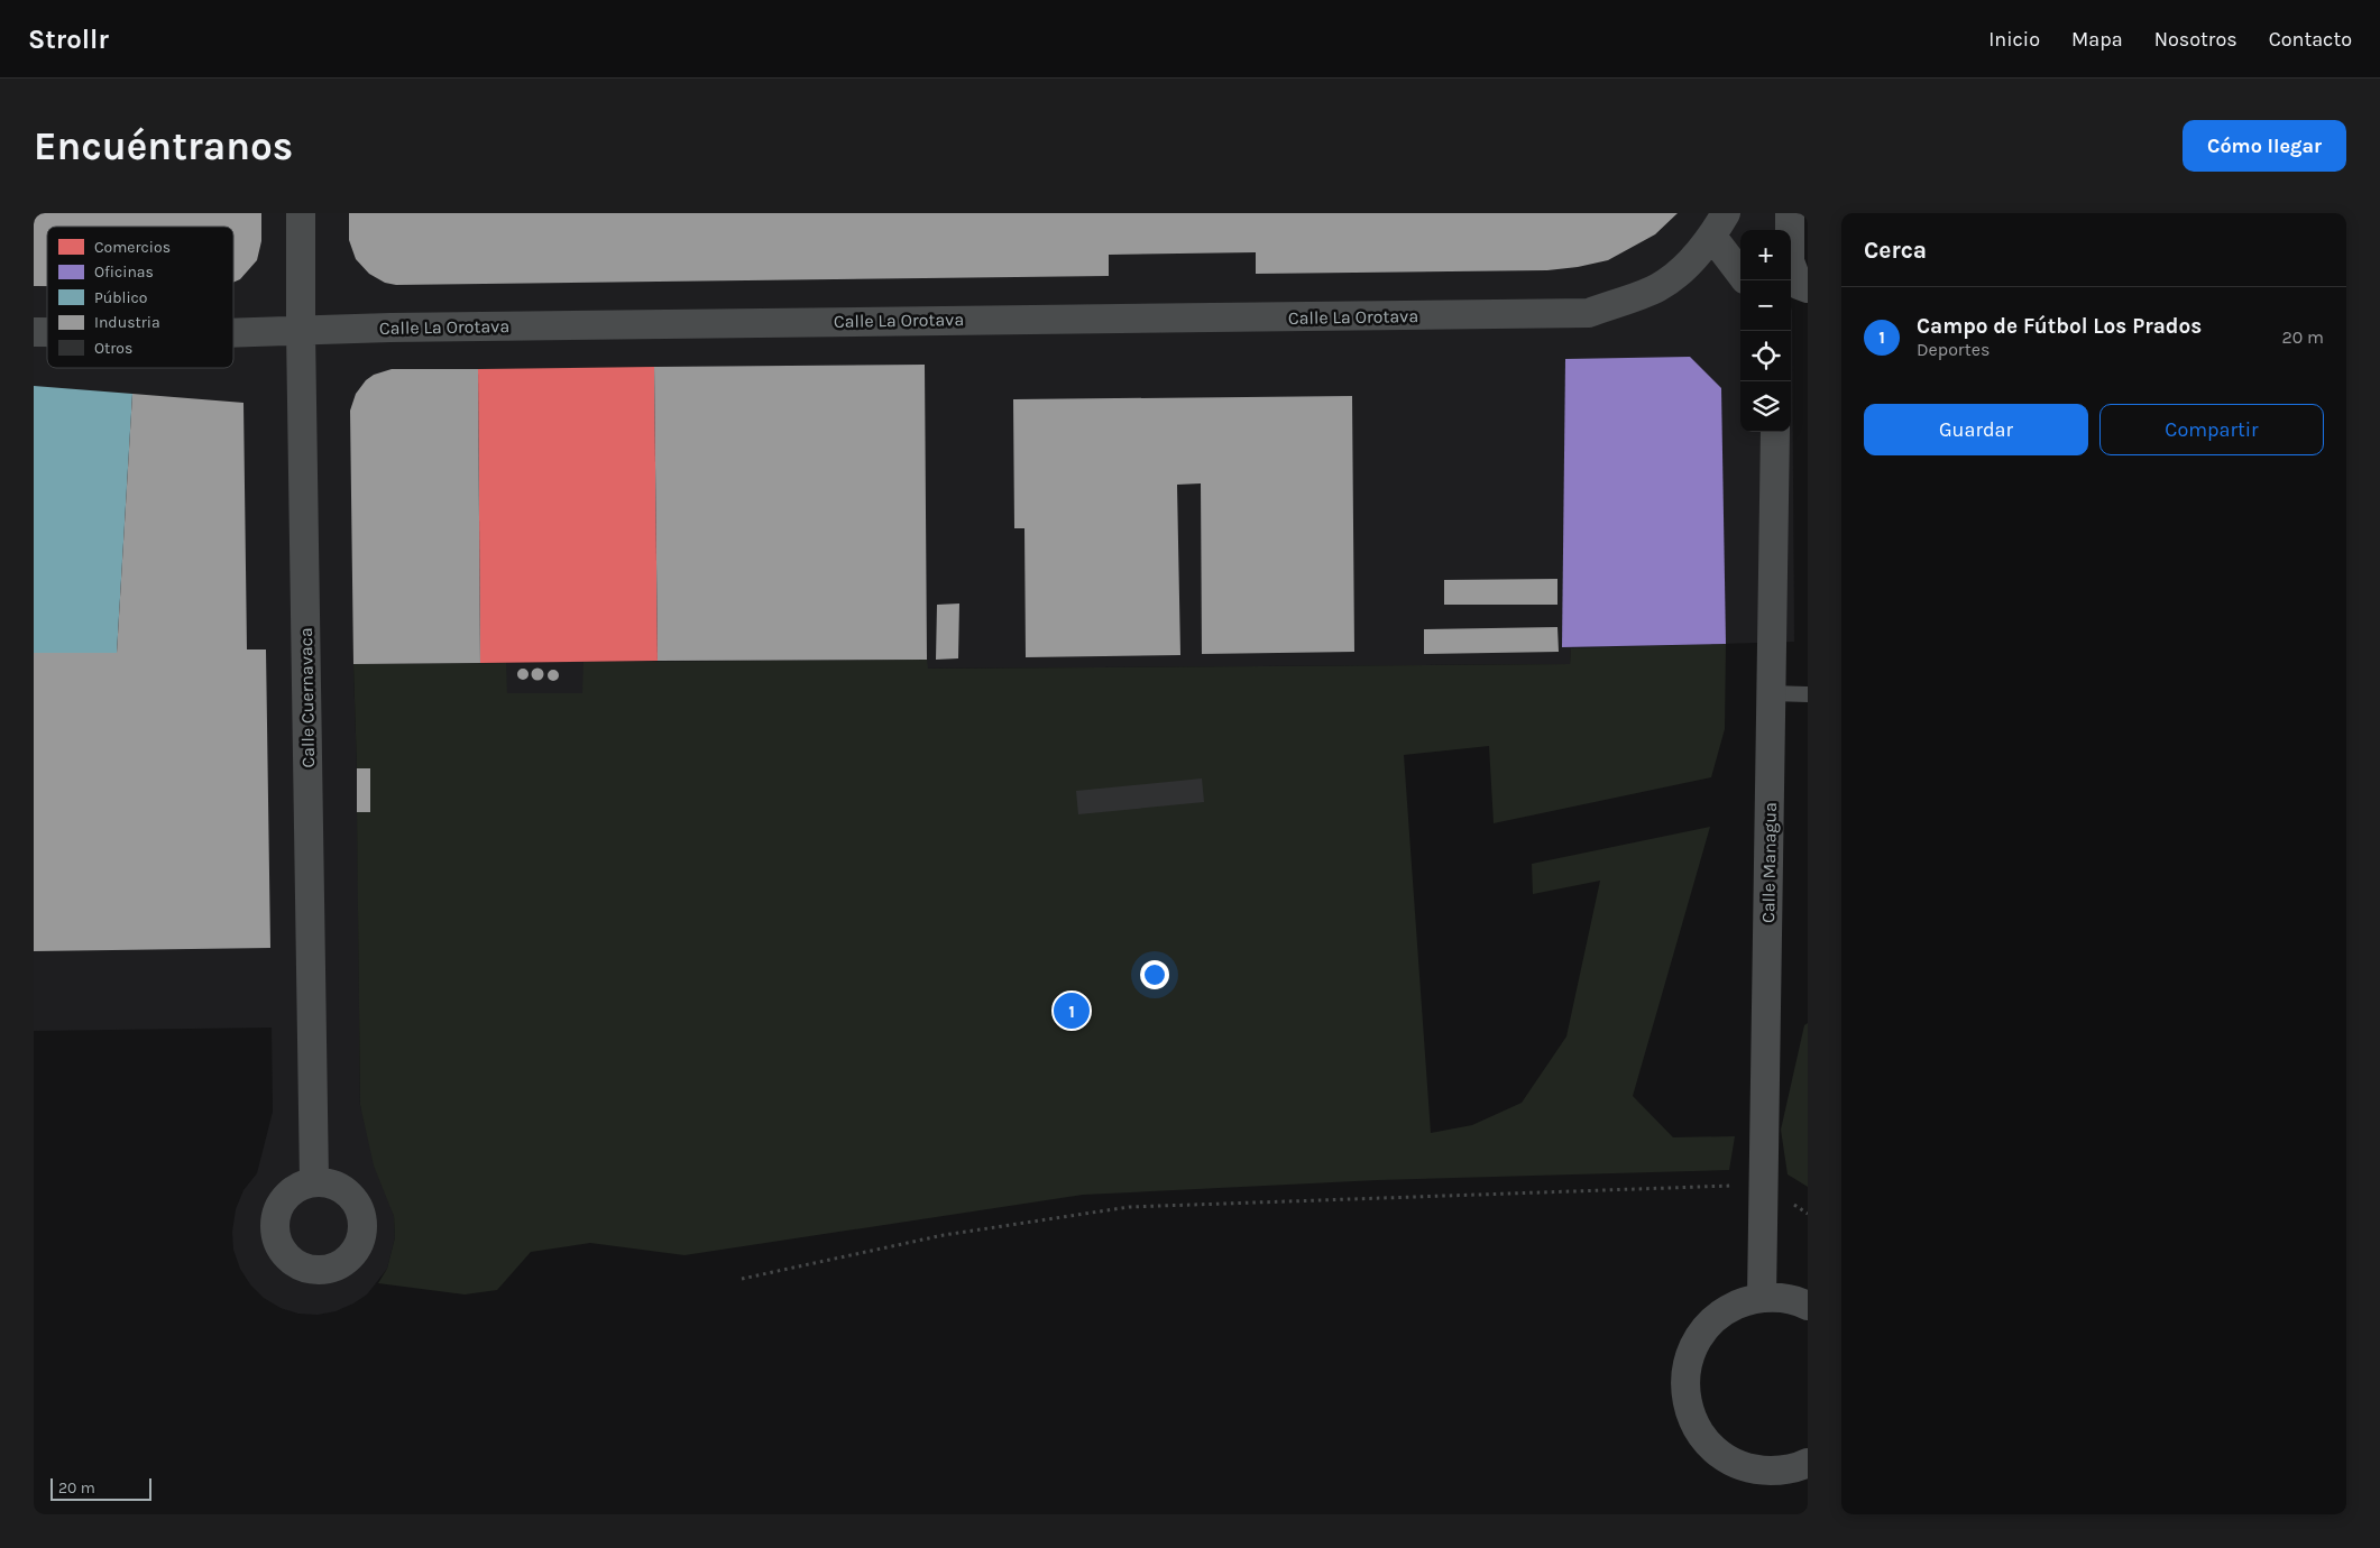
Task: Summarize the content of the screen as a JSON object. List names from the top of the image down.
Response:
{
  "streets": {
    "street": ["Calle La Orotava", "Calle Cuernavaca", "Calle Managua"]
  },
  "crossings": [
    ["Calle La Orotava", "Calle Cuernavaca"]
  ],
  "legend": [
    "Comercios",
    "Oficinas",
    "Público",
    "Industria",
    "Otros"
  ],
  "scale_bar": "20 m",
  "page": {
    "header": "Strollr",
    "nav": [
      "Inicio",
      "Mapa",
      "Nosotros",
      "Contacto"
    ],
    "buttons": [
      "Cómo llegar",
      ["Guardar", "Compartir"]
    ],
    "title": "Encuéntranos",
    "heading": "Cerca",
    "map_buttons": ["+", "−"],
    "list": [
      {
        "mark": "1",
        "name": "Campo de Fútbol Los Prados",
        "note": "Deportes",
        "value": "20 m"
      }
    ],
    "pins": "1",
    "scale": "20 m"
  }
}
